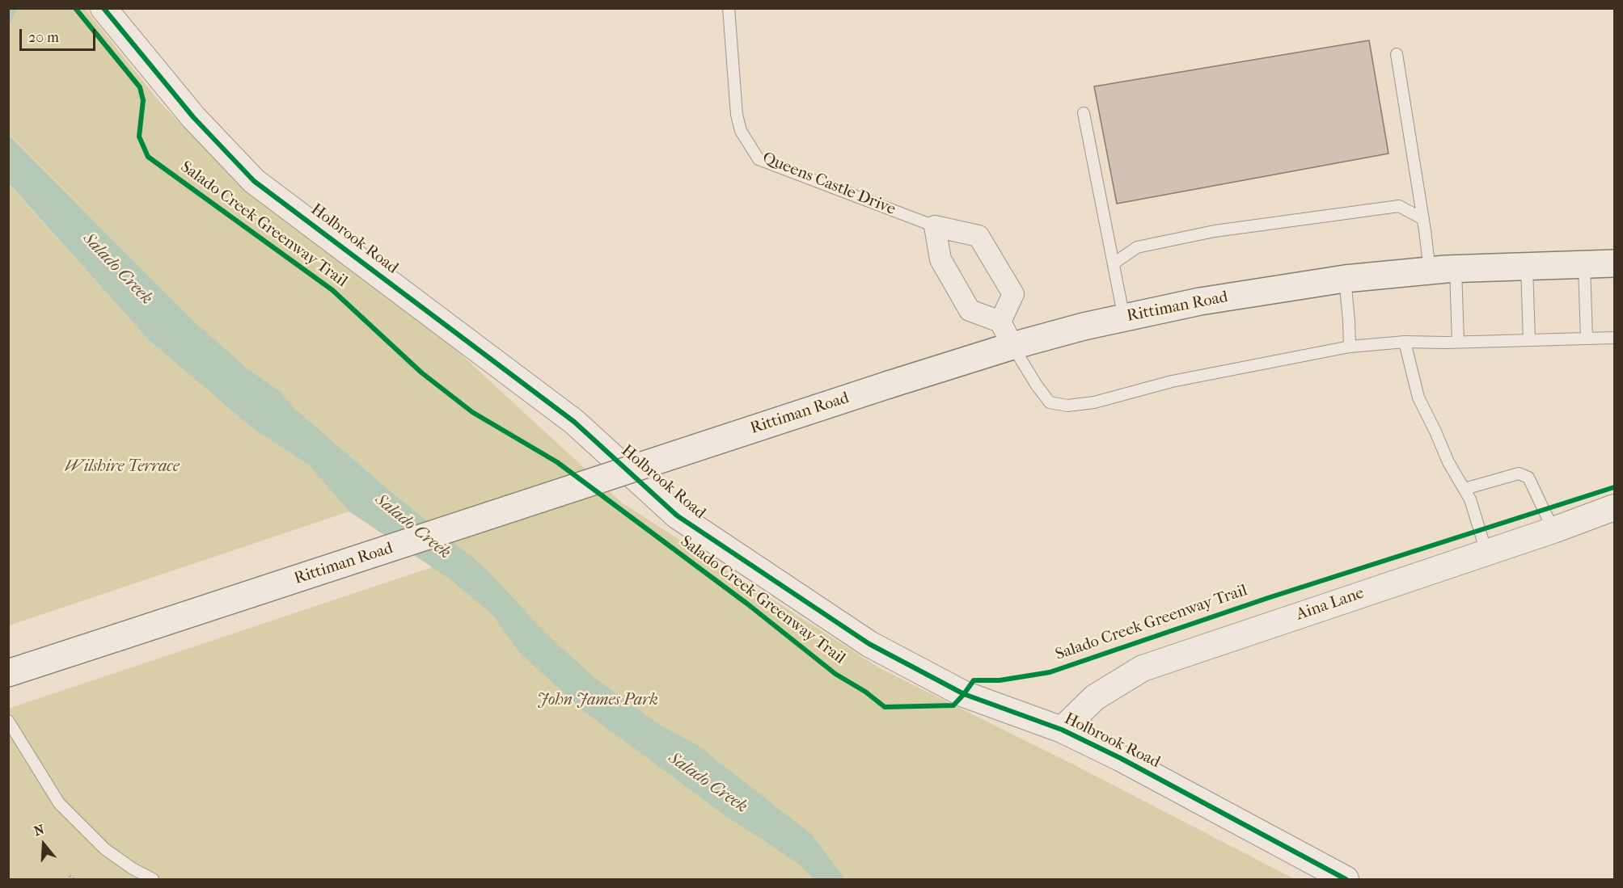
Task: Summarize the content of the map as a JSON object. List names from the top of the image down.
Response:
{
  "streets": {
    "main road": ["Rittiman Road"],
    "street": ["Queens Castle Drive", "Holbrook Road", "Aina Lane"],
    "cycle path": ["Salado Creek Greenway Trail"]
  },
  "crossings": [
    ["Holbrook Road", "Aina Lane"]
  ],
  "water": ["Salado Creek"],
  "parks": ["Wilshire Terrace", "John James Park"],
  "scale_bar": "20 m",
  "north": "top"
}
